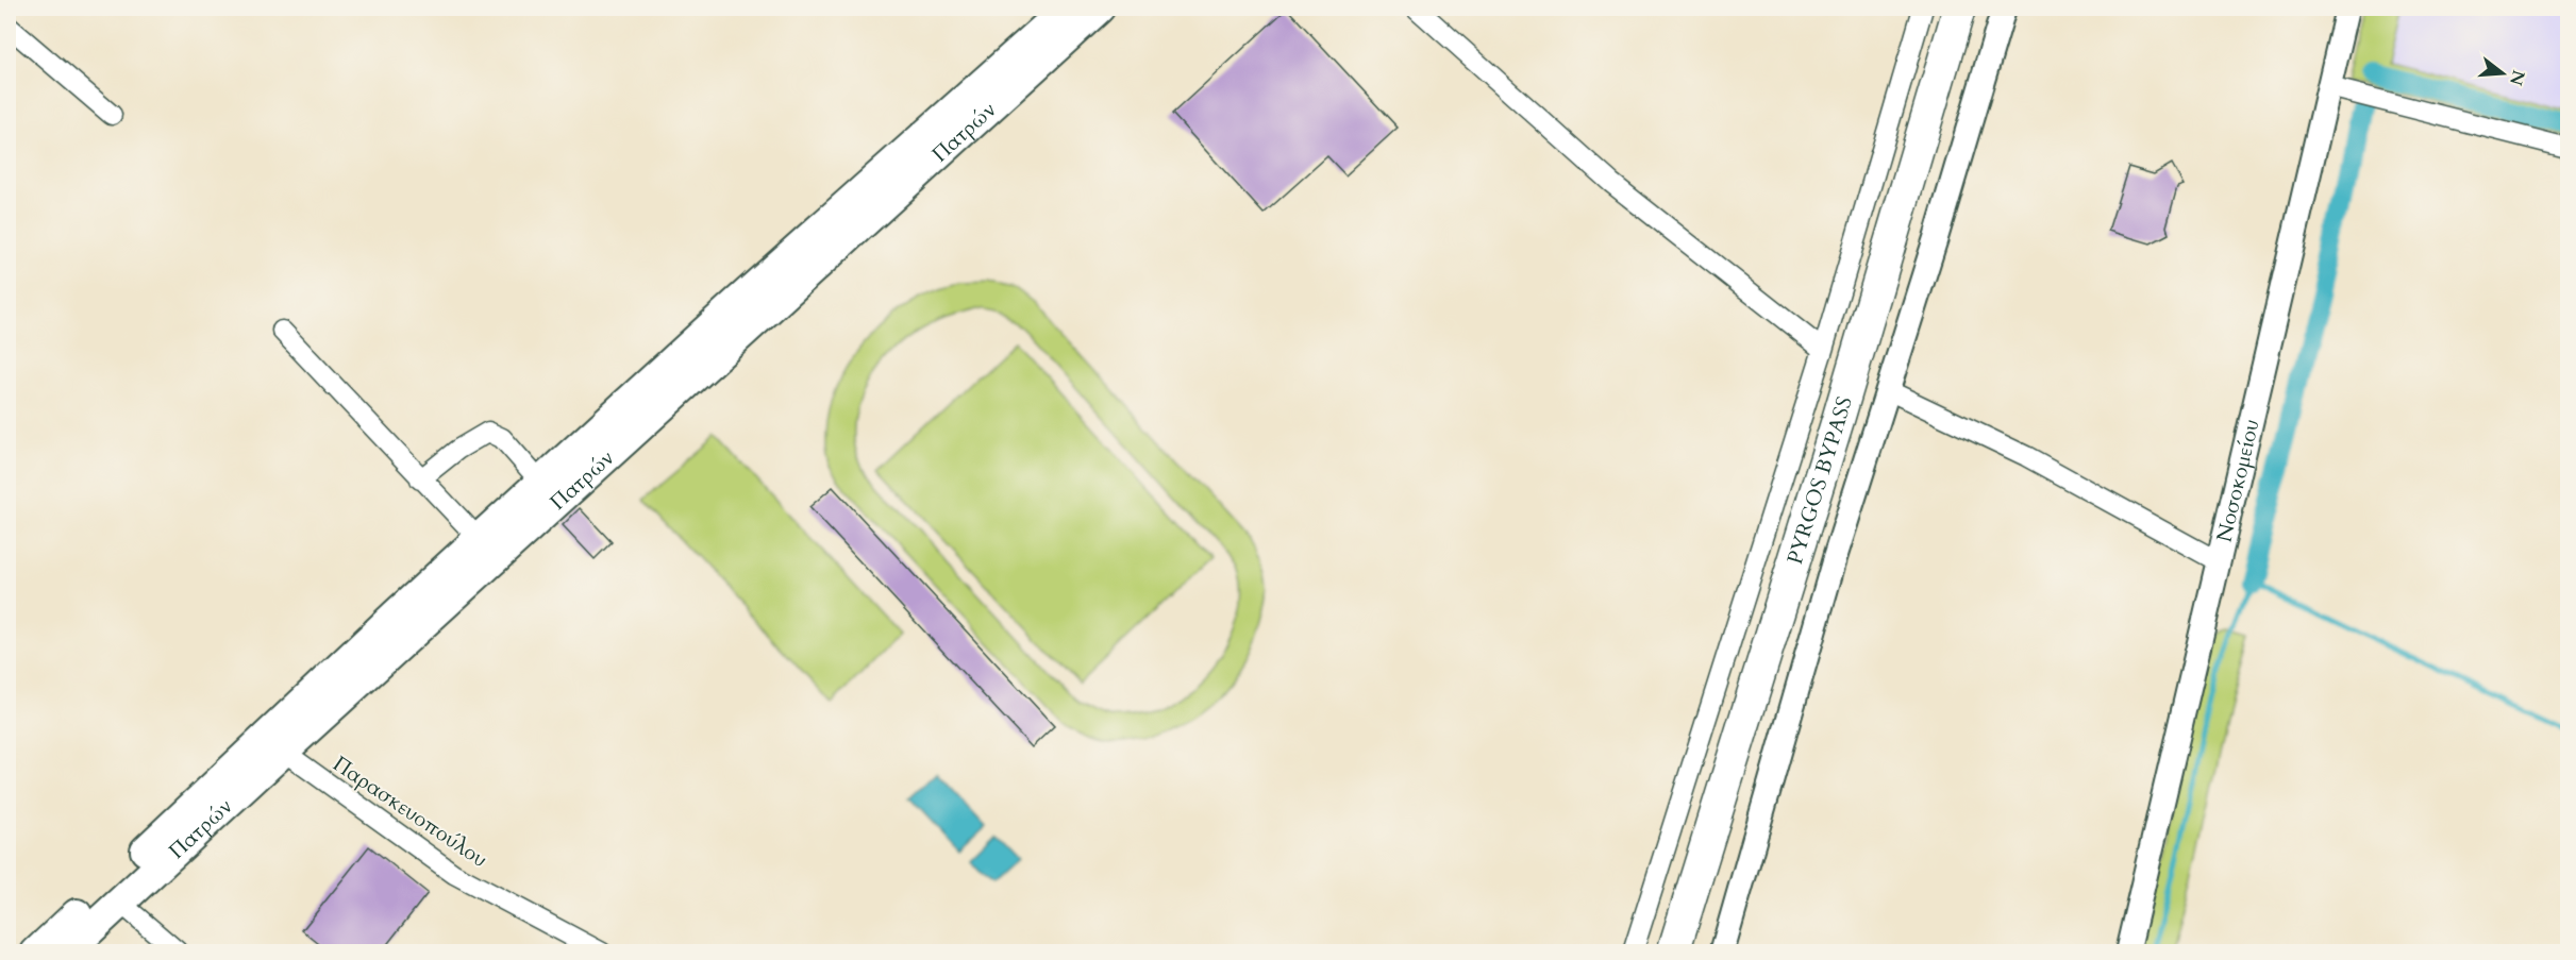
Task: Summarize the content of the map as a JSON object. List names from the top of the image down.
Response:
{
  "streets": {
    "highway": ["PYRGOS BYPASS"],
    "main road": ["Πατρών"],
    "street": ["Νοσοκομείου", "Παρασκευοπούλου"]
  },
  "crossings": [
    ["Πατρών", "Παρασκευοπούλου"]
  ],
  "north": "right"
}
